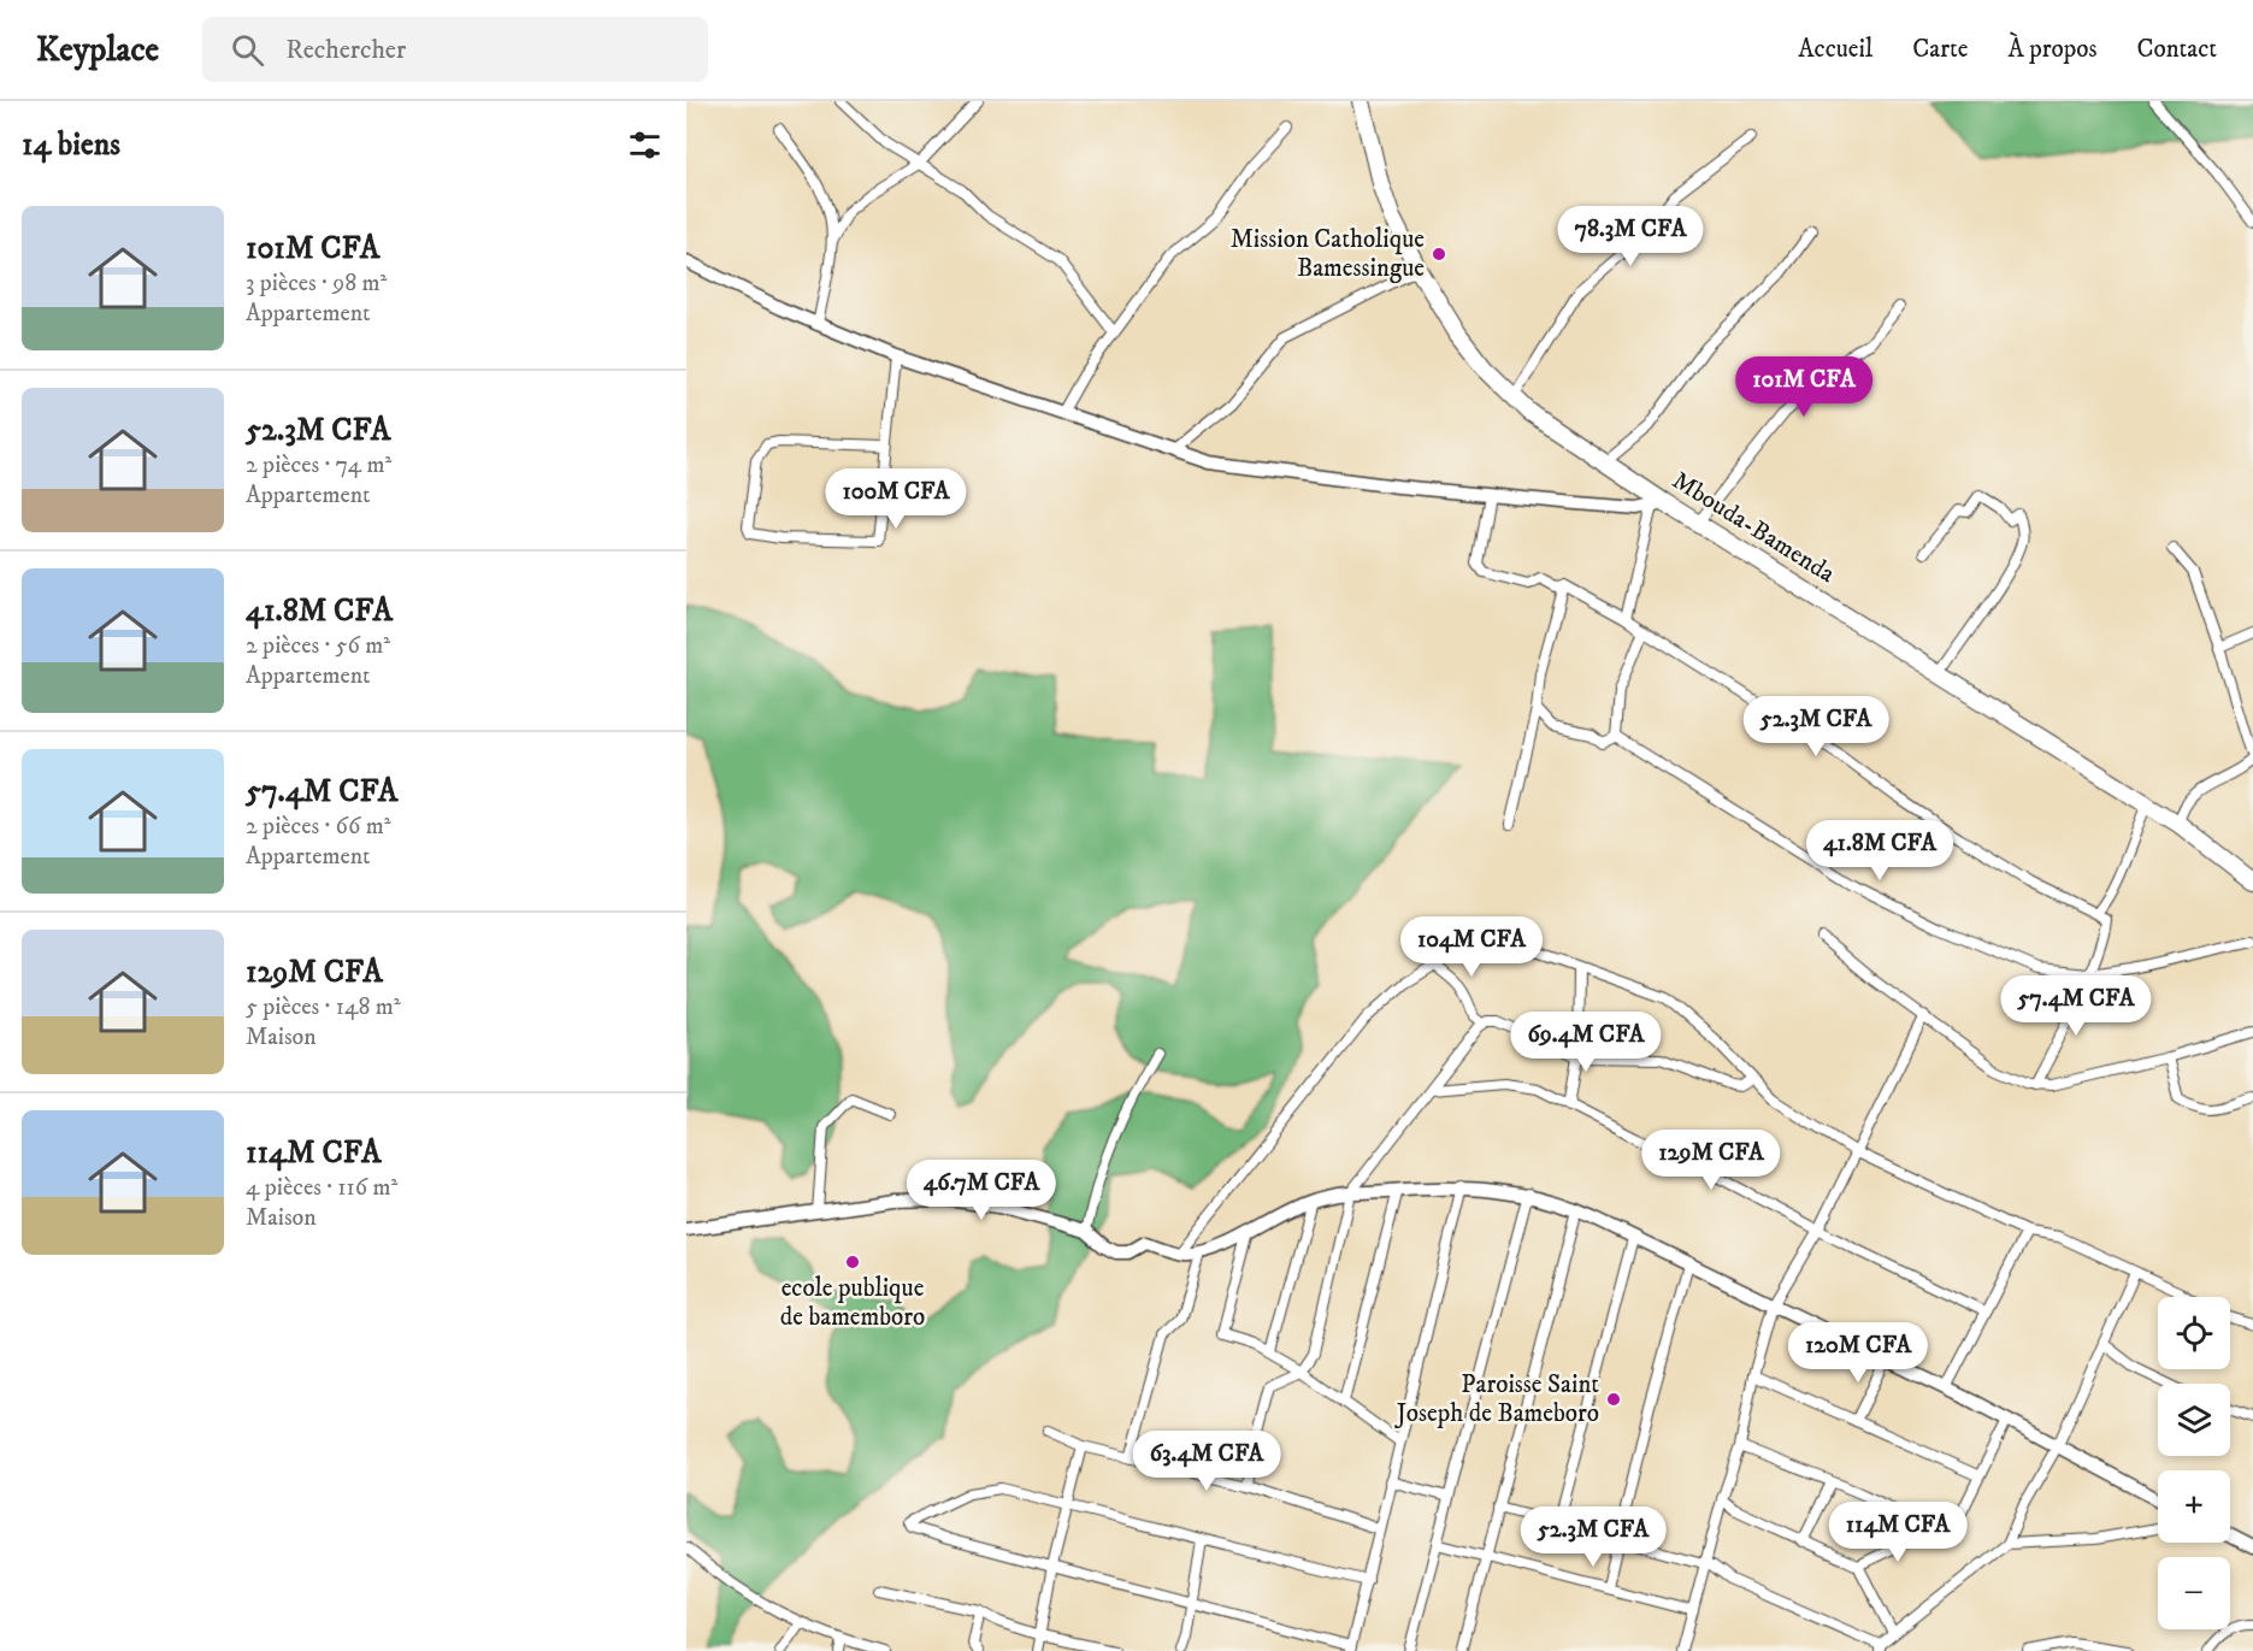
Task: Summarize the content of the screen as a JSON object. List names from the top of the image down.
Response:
{
  "streets": {
    "highway": ["Mbouda-Bamenda"]
  },
  "places": ["Mission Catholique Bamessingue", "ecole publique de bamemboro", "Paroisse Saint Joseph de Bameboro"],
  "page": {
    "header": "Keyplace",
    "search": "Rechercher",
    "nav": [
      "Accueil",
      "Carte",
      "À propos",
      "Contact"
    ],
    "heading": "14 biens",
    "list": [
      {
        "name": "101M CFA",
        "note": "3 pièces · 98 m² · Appartement"
      },
      {
        "name": "52.3M CFA",
        "note": "2 pièces · 74 m² · Appartement"
      },
      {
        "name": "41.8M CFA",
        "note": "2 pièces · 56 m² · Appartement"
      },
      {
        "name": "57.4M CFA",
        "note": "2 pièces · 66 m² · Appartement"
      },
      {
        "name": "129M CFA",
        "note": "5 pièces · 148 m² · Maison"
      },
      {
        "name": "114M CFA",
        "note": "4 pièces · 116 m² · Maison"
      }
    ],
    "price": [
      "78.3M CFA",
      "101M CFA",
      "100M CFA",
      "52.3M CFA",
      "41.8M CFA",
      "104M CFA",
      "57.4M CFA",
      "69.4M CFA",
      "129M CFA",
      "46.7M CFA",
      "120M CFA",
      "63.4M CFA",
      "114M CFA",
      "52.3M CFA"
    ],
    "map_buttons": ["+", "−"]
  }
}
